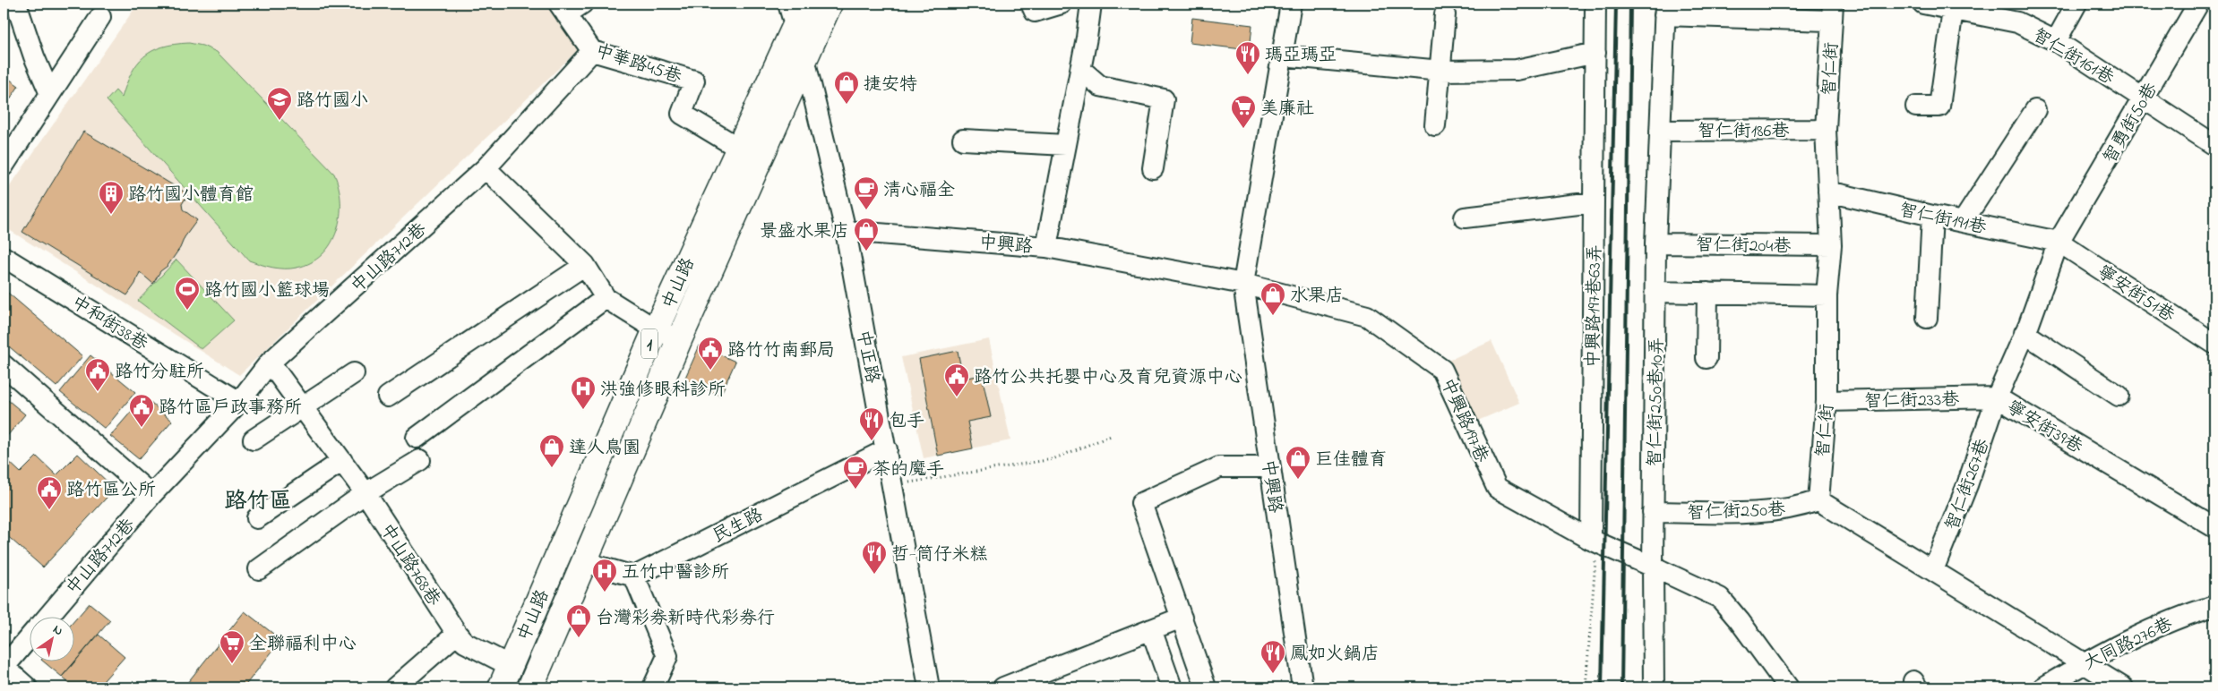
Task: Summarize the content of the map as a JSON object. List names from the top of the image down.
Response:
{
  "streets": {
    "main road": ["中山路", "1"],
    "street": [
      "智仁街161巷",
      "中華路45巷",
      "智仁街",
      "智勇街50巷",
      "智仁街186巷",
      "智仁街191巷",
      "中興路",
      "智仁街204巷",
      "中山路712巷",
      "寧安街51巷",
      "中興路197巷63弄",
      "中和街38巷",
      "中正路",
      "智仁街233巷",
      "智仁街250巷10弄",
      "中興路197巷",
      "寧安街39巷",
      "智仁街267巷",
      "智仁街250巷",
      "民生路",
      "中山路768巷",
      "大同路276巷"
    ]
  },
  "crossings": [
    ["智仁街161巷", "智勇街50巷"],
    ["中華路45巷", "中山路712巷"],
    ["中華路45巷", "中山路"],
    ["智仁街", "智仁街186巷"],
    ["智仁街", "智仁街191巷"],
    ["智仁街", "智仁街204巷"],
    ["智仁街", "智仁街233巷"],
    ["智仁街", "智仁街250巷"],
    ["智勇街50巷", "智仁街191巷"],
    ["智勇街50巷", "寧安街51巷"],
    ["智勇街50巷", "寧安街39巷"],
    ["智仁街186巷", "智仁街250巷10弄"],
    ["智仁街191巷", "寧安街51巷"],
    ["智仁街191巷", "寧安街39巷"],
    ["中興路", "中正路"],
    ["中興路", "中興路197巷"],
    ["智仁街204巷", "智仁街250巷10弄"],
    ["中山路712巷", "中和街38巷"],
    ["中山路712巷", "中山路768巷"],
    ["中山路", "中正路"],
    ["中山路", "中山路768巷"],
    ["寧安街51巷", "寧安街39巷"],
    ["中興路197巷63弄", "中興路197巷"],
    ["中正路", "民生路"],
    ["智仁街233巷", "寧安街39巷"],
    ["智仁街233巷", "智仁街267巷"],
    ["智仁街250巷10弄", "中興路197巷"],
    ["智仁街250巷10弄", "智仁街250巷"],
    ["寧安街39巷", "智仁街267巷"]
  ],
  "districts": ["路竹區"],
  "places": {
    "restaurant": [
      "瑪亞瑪亞",
      "包手",
      "哲-筒仔米糕",
      "鳳如火鍋店"
    ],
    "shop": [
      "捷安特",
      "景盛水果店",
      "水果店",
      "達人鳥園",
      "巨佳體育",
      "台灣彩券新時代彩券行"
    ],
    "school or university": ["路竹國小"],
    "supermarket": ["美廉社", "全聯福利中心"],
    "cafe": ["清心福全", "茶的魔手"],
    "building": ["路竹國小體育館"],
    "sports": ["路竹國小籃球場"],
    "public building": [
      "路竹竹南郵局",
      "路竹分駐所",
      "路竹公共托嬰中心及育兒資源中心",
      "路竹區戶政事務所",
      "路竹區公所"
    ],
    "hospital": ["洪強修眼科診所", "五竹中醫診所"]
  },
  "north": "top right"
}
